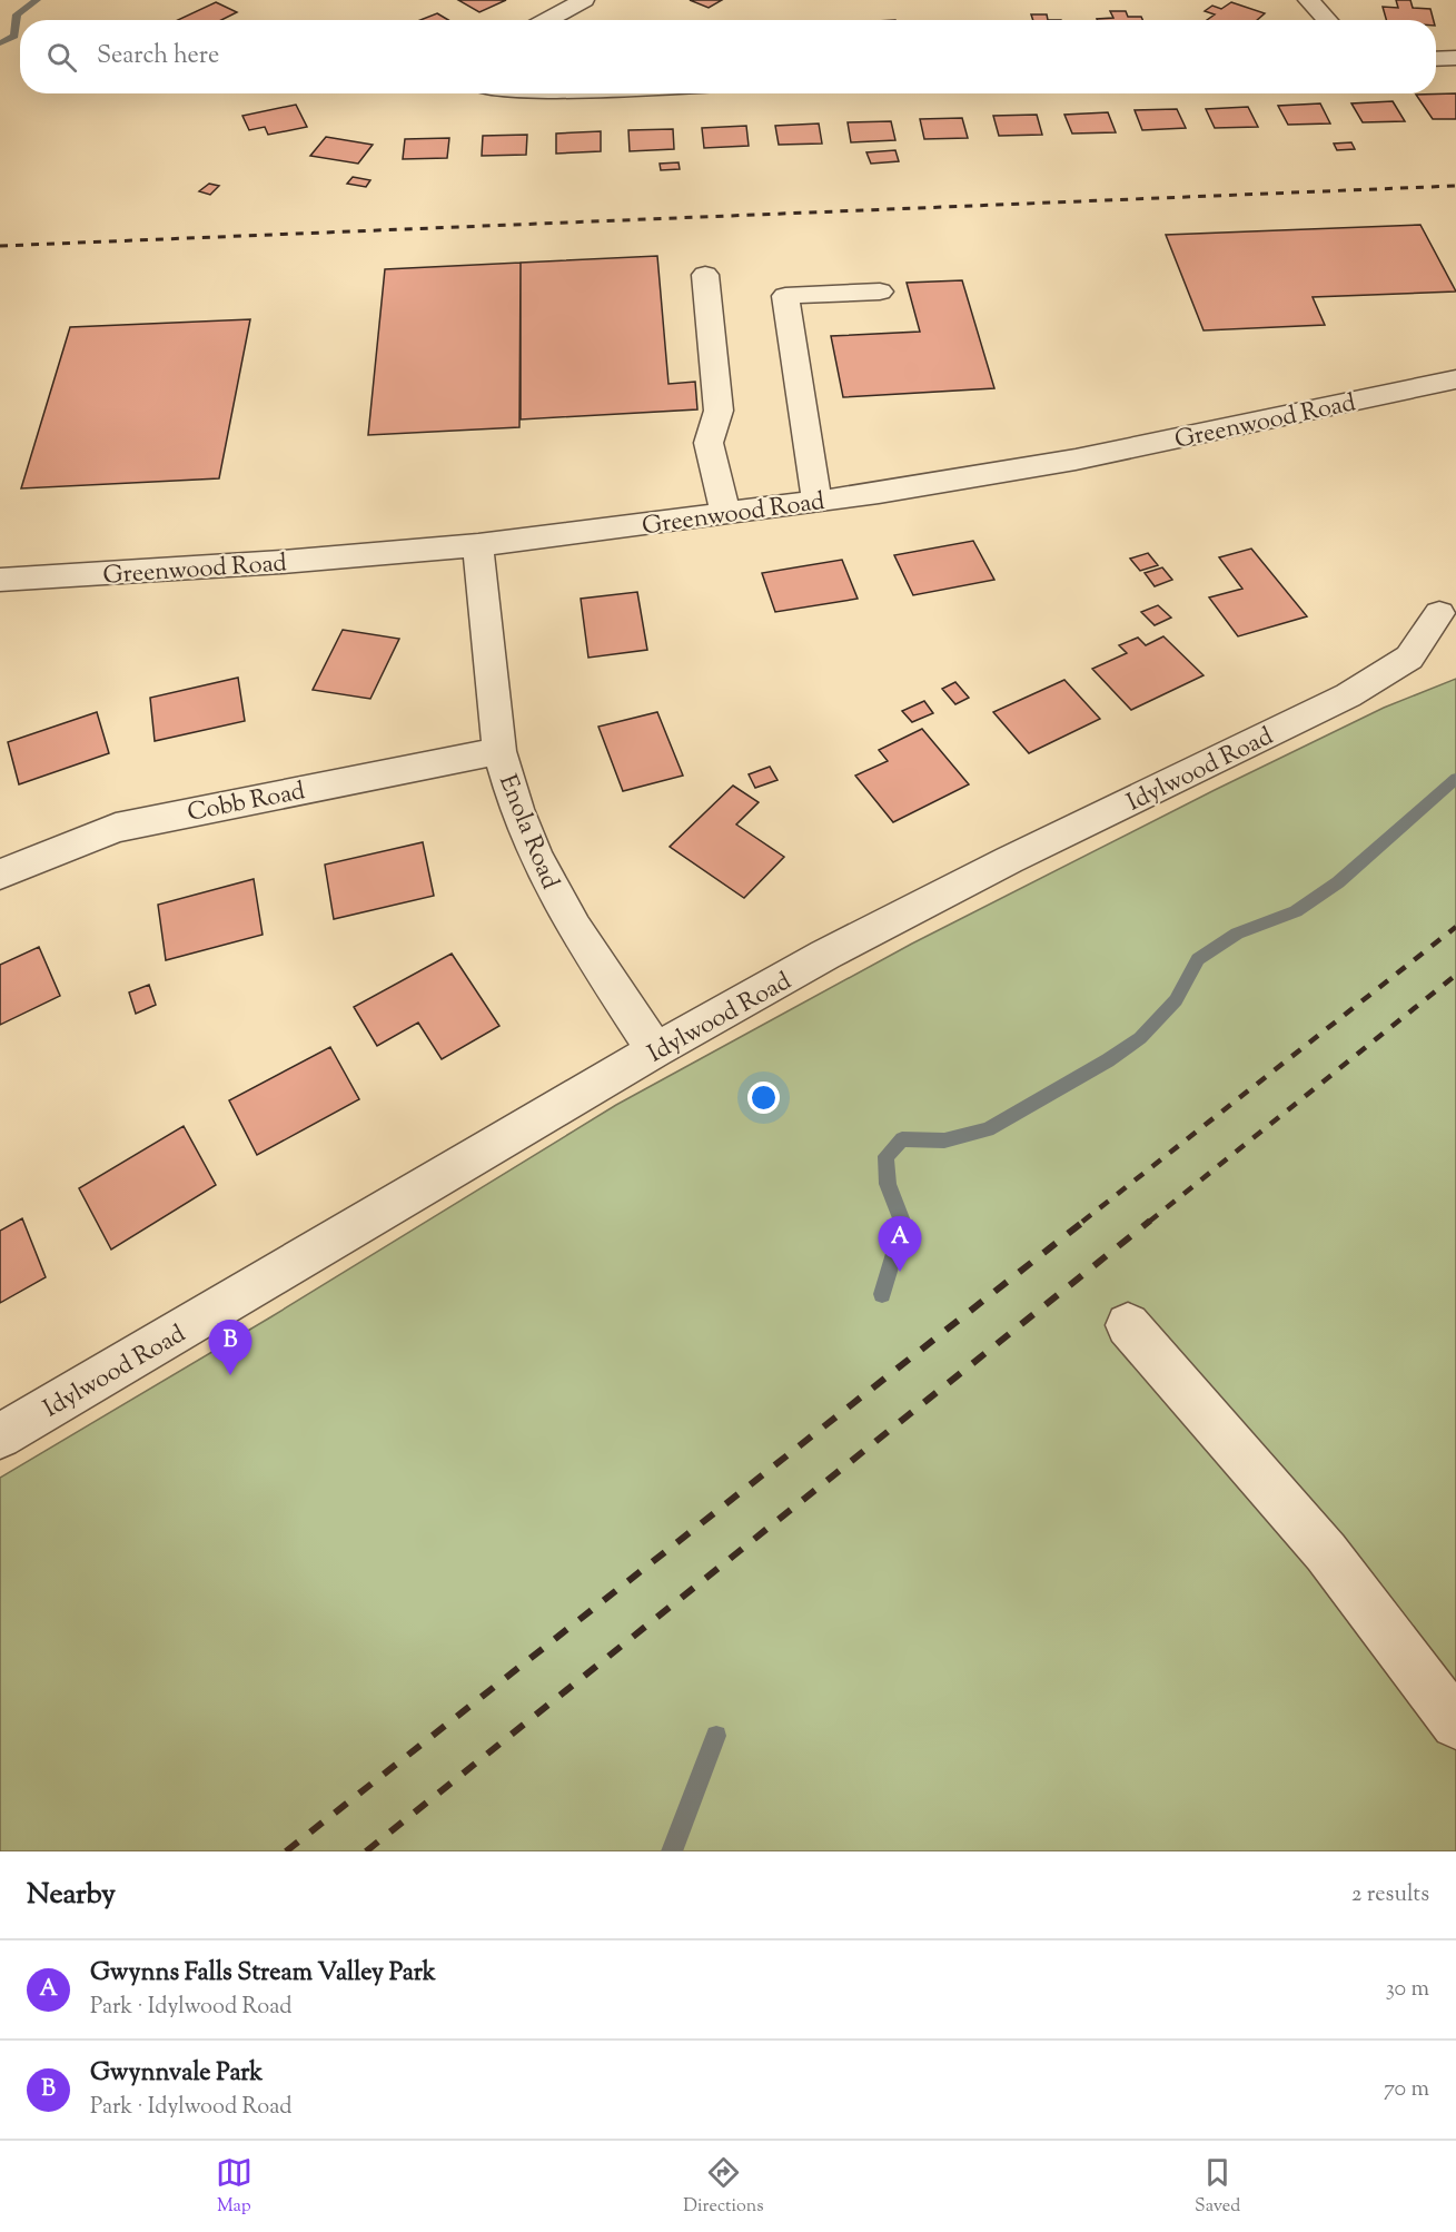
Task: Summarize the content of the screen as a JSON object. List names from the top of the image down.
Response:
{
  "streets": {
    "street": [
      "Greenwood Road",
      "Idylwood Road",
      "Cobb Road",
      "Enola Road"
    ]
  },
  "crossings": [
    ["Greenwood Road", "Enola Road"],
    ["Idylwood Road", "Enola Road"],
    ["Cobb Road", "Enola Road"]
  ],
  "page": {
    "search": "Search here",
    "pins": ["A", "B"],
    "heading": ["Nearby", "2 results"],
    "list": [
      {
        "mark": "A",
        "name": "Gwynns Falls Stream Valley Park",
        "note": "Park · Idylwood Road",
        "value": "30 m"
      },
      {
        "mark": "B",
        "name": "Gwynnvale Park",
        "note": "Park · Idylwood Road",
        "value": "70 m"
      }
    ],
    "nav": ["Map", "Directions", "Saved"]
  }
}
